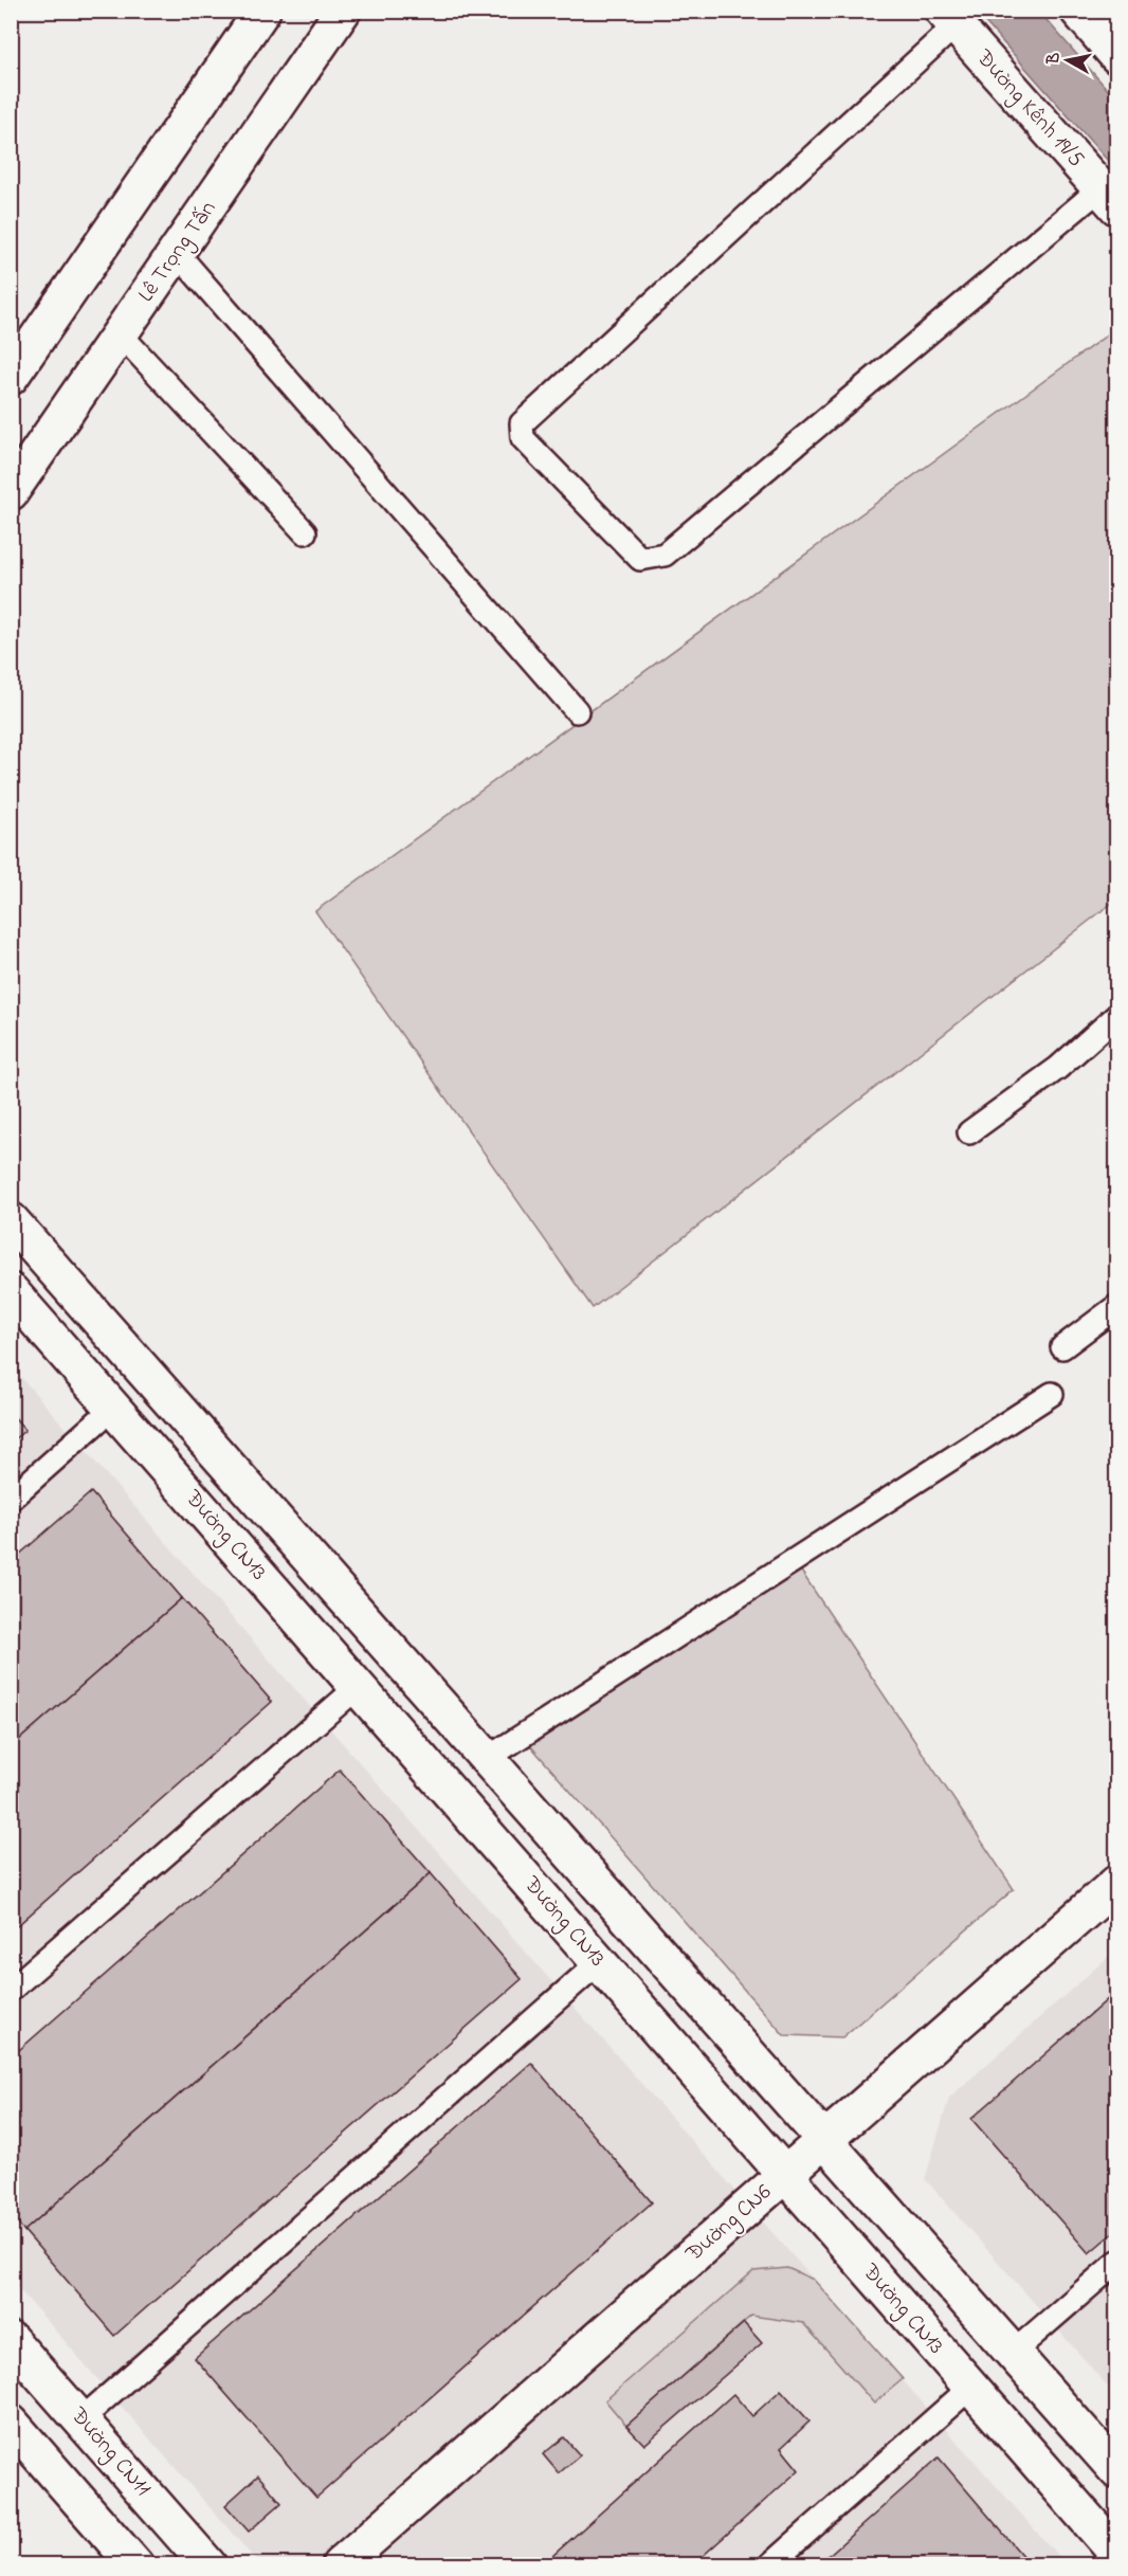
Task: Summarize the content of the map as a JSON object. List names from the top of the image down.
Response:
{
  "streets": {
    "street": [
      "Đường Kênh 19/5",
      "Lê Trọng Tấn",
      "Đường CN13",
      "Đường CN6",
      "Đường CN11"
    ]
  },
  "crossings": [
    ["Đường CN13", "Đường CN6"]
  ],
  "north": "left"
}
